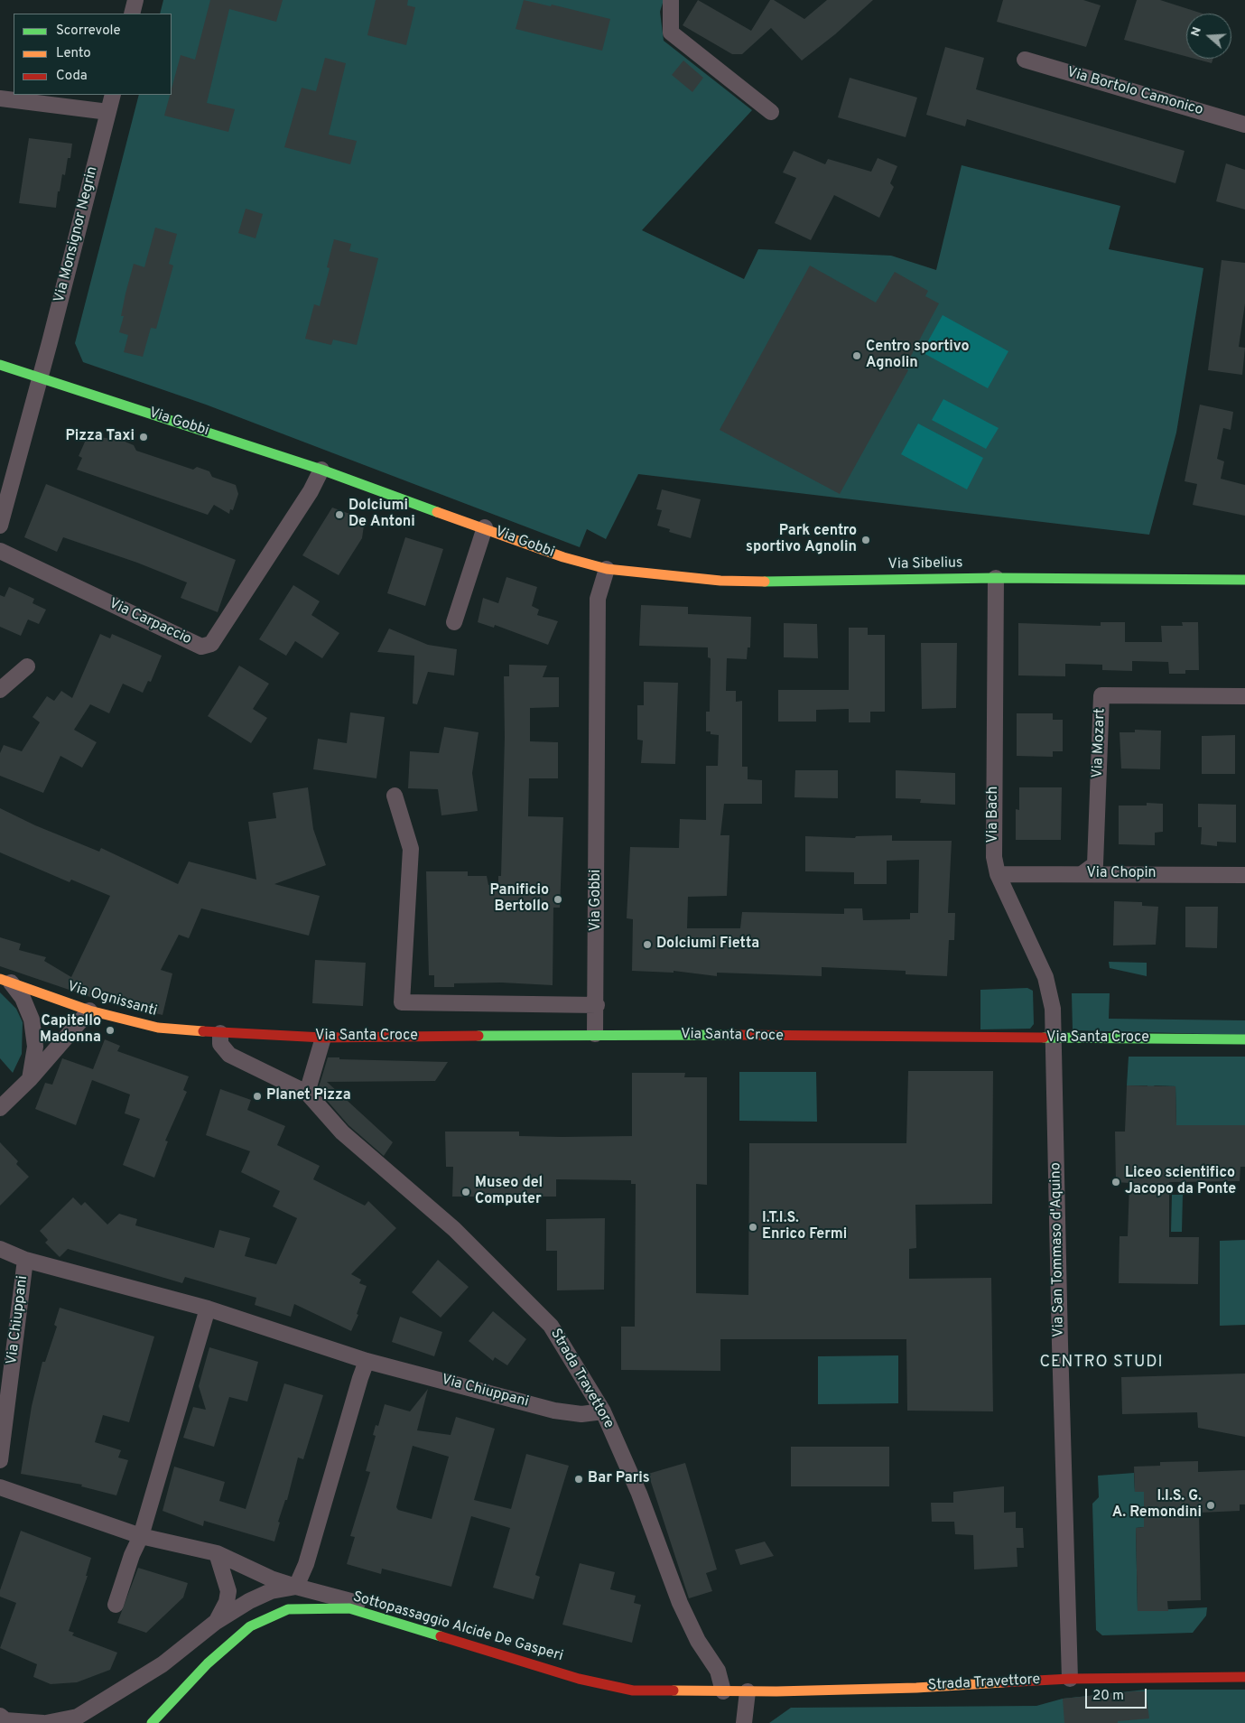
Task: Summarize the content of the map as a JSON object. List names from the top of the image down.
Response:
{
  "streets": {
    "street": [
      "Via Bortolo Camonico",
      "Via Monsignor Negrin",
      "Via Gobbi",
      "Via Sibelius",
      "Via Carpaccio",
      "Via Mozart",
      "Via Bach",
      "Via Chopin",
      "Via Ognissanti",
      "Via Santa Croce",
      "Via San Tommaso d'Aquino",
      "Via Chiuppani",
      "Strada Travettore",
      "Sottopassaggio Alcide De Gasperi"
    ]
  },
  "crossings": [
    ["Via Monsignor Negrin", "Via Gobbi"],
    ["Via Gobbi", "Via Sibelius"],
    ["Via Gobbi", "Via Carpaccio"],
    ["Via Gobbi", "Via Santa Croce"],
    ["Via Sibelius", "Via Bach"],
    ["Via Mozart", "Via Chopin"],
    ["Via Bach", "Via Chopin"],
    ["Via Bach", "Via Santa Croce"],
    ["Via Bach", "Via San Tommaso d'Aquino"],
    ["Via Ognissanti", "Via Santa Croce"],
    ["Via Ognissanti", "Strada Travettore"],
    ["Via Santa Croce", "Via San Tommaso d'Aquino"],
    ["Via Santa Croce", "Strada Travettore"],
    ["Via San Tommaso d'Aquino", "Strada Travettore"],
    ["Via Chiuppani", "Strada Travettore"],
    ["Strada Travettore", "Sottopassaggio Alcide De Gasperi"]
  ],
  "districts": ["CENTRO STUDI"],
  "places": [
    "Centro sportivo Agnolin",
    "Pizza Taxi",
    "Dolciumi De Antoni",
    "Park centro sportivo Agnolin",
    "Panificio Bertollo",
    "Dolciumi Fietta",
    "Capitello Madonna",
    "Planet Pizza",
    "Liceo scientifico Jacopo da Ponte",
    "Museo del Computer",
    "I.T.I.S. Enrico Fermi",
    "Bar Paris",
    "I.I.S. G. A. Remondini"
  ],
  "legend": ["Scorrevole", "Lento", "Coda"],
  "scale_bar": "20 m",
  "north": "left"
}
